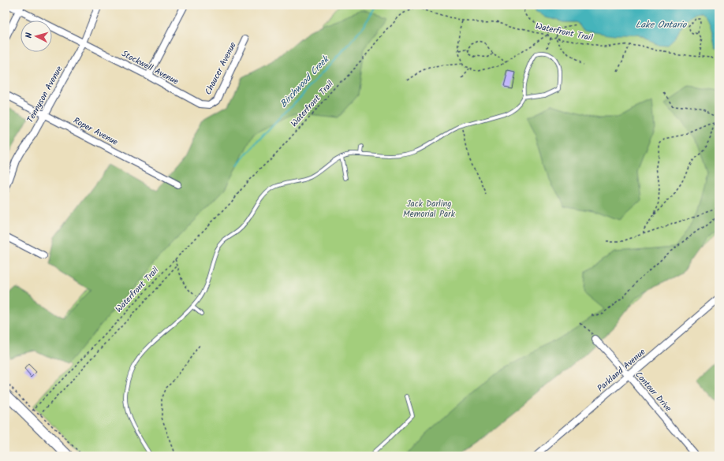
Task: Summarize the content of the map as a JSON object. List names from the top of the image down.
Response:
{
  "streets": {
    "street": [
      "Stockwell Avenue",
      "Chaucer Avenue",
      "Tennyson Avenue",
      "Roper Avenue",
      "Parkland Avenue",
      "Contour Drive"
    ],
    "path": ["Waterfront Trail"]
  },
  "crossings": [
    ["Stockwell Avenue", "Chaucer Avenue"],
    ["Stockwell Avenue", "Tennyson Avenue"],
    ["Tennyson Avenue", "Roper Avenue"],
    ["Parkland Avenue", "Contour Drive"]
  ],
  "water": ["Lake Ontario", "Birchwood Creek"],
  "parks": ["Jack Darling Memorial Park"],
  "north": "left"
}
